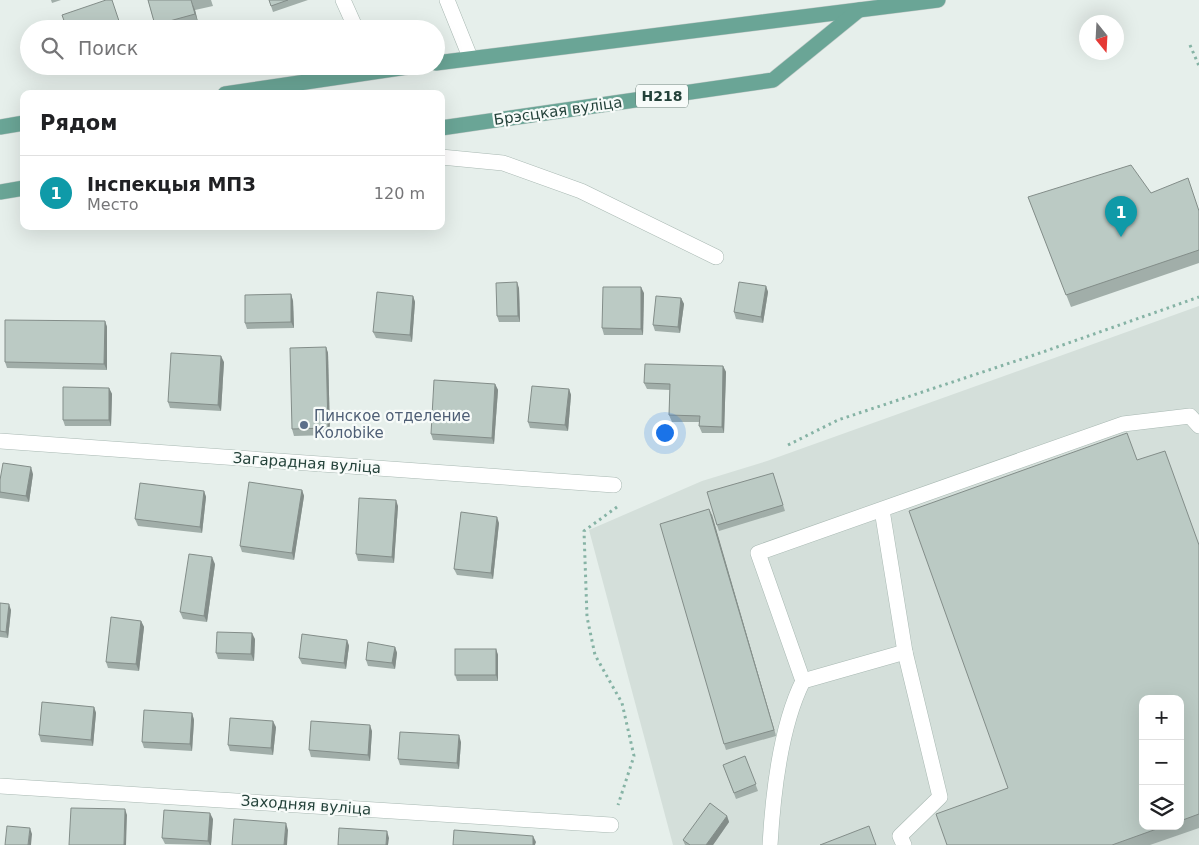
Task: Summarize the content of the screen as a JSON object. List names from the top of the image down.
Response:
{
  "streets": {
    "main road": ["Н218", "Брэсцкая вуліца"],
    "street": ["Загарадная вуліца", "Заходняя вуліца"]
  },
  "places": ["Пинское отделение Колоbike"],
  "north": "bottom",
  "page": {
    "search": "Поиск",
    "heading": "Рядом",
    "list": [
      {
        "mark": "1",
        "name": "Інспекцыя МПЗ",
        "note": "Место",
        "value": "120 m"
      }
    ],
    "pins": "1",
    "map_buttons": ["+", "−"]
  }
}
